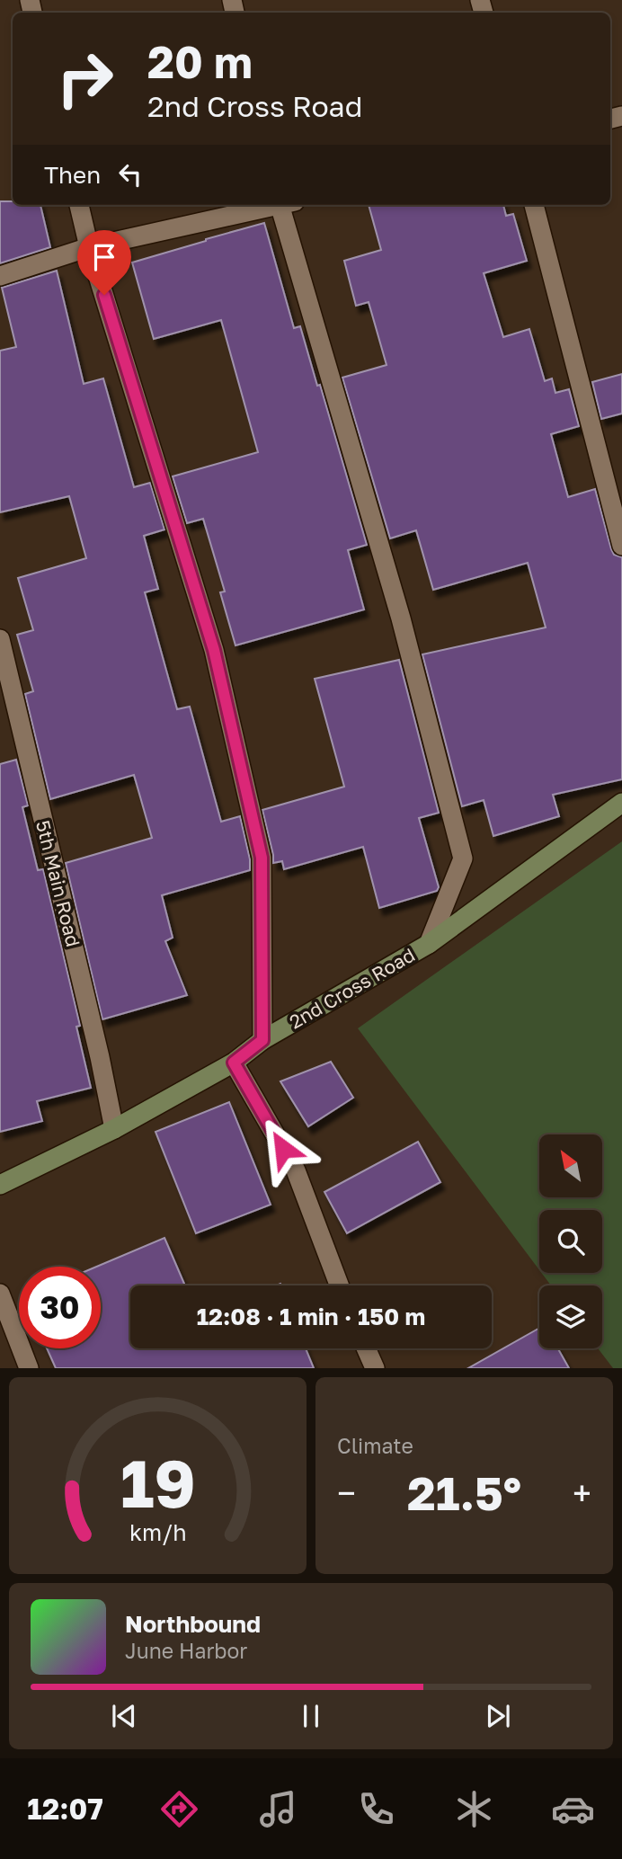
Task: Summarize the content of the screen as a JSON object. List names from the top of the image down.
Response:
{
  "streets": {
    "street": ["5th Main Road", "2nd Cross Road"]
  },
  "crossings": [
    ["5th Main Road", "2nd Cross Road"]
  ],
  "north": "top left",
  "page": {
    "turn": ["20 m", "2nd Cross Road"],
    "then": "Then",
    "limit": "30",
    "trip": "12:08 · 1 min · 150 m",
    "tile": "Climate",
    "heat": ["−", "21.5°", "+"],
    "song": ["Northbound", "June Harbor"],
    "tabs": "12:07",
    "gauge": ["19", "km/h"]
  }
}
